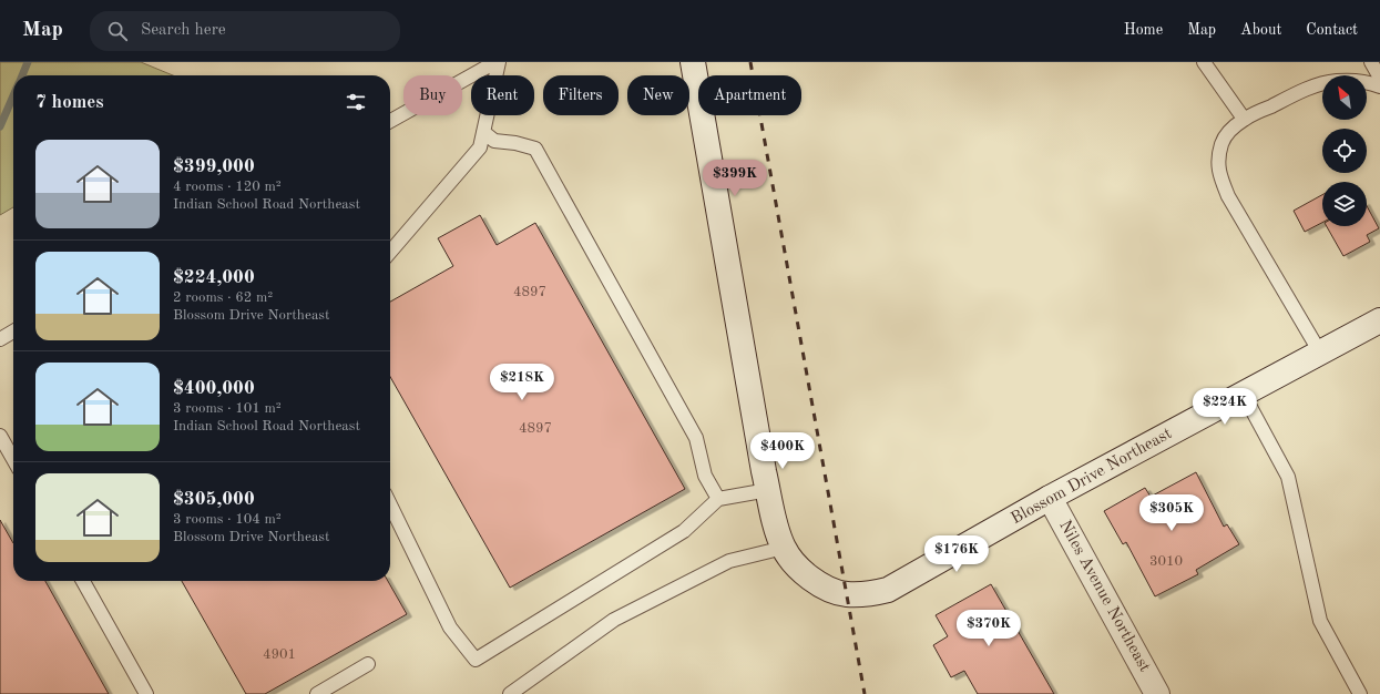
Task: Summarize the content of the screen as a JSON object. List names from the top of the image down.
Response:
{
  "streets": {
    "street": ["Blossom Drive Northeast", "Niles Avenue Northeast"]
  },
  "crossings": [
    ["Blossom Drive Northeast", "Niles Avenue Northeast"]
  ],
  "house_numbers": [
    "4897",
    "4897",
    "3010",
    "4901"
  ],
  "north": "top left",
  "page": {
    "header": "Map",
    "search": "Search here",
    "nav": [
      "Home",
      "Map",
      "About",
      "Contact"
    ],
    "chip": [
      "Buy",
      "Rent",
      "Filters",
      "New",
      "Apartment"
    ],
    "heading": "7 homes",
    "list": [
      {
        "name": "$399,000",
        "note": "4 rooms · 120 m² · Indian School Road Northeast"
      },
      {
        "name": "$224,000",
        "note": "2 rooms · 62 m² · Blossom Drive Northeast"
      },
      {
        "name": "$400,000",
        "note": "3 rooms · 101 m² · Indian School Road Northeast"
      },
      {
        "name": "$305,000",
        "note": "3 rooms · 104 m² · Blossom Drive Northeast"
      }
    ],
    "price": [
      "$399K",
      "$218K",
      "$224K",
      "$400K",
      "$305K",
      "$176K",
      "$370K"
    ]
  }
}
